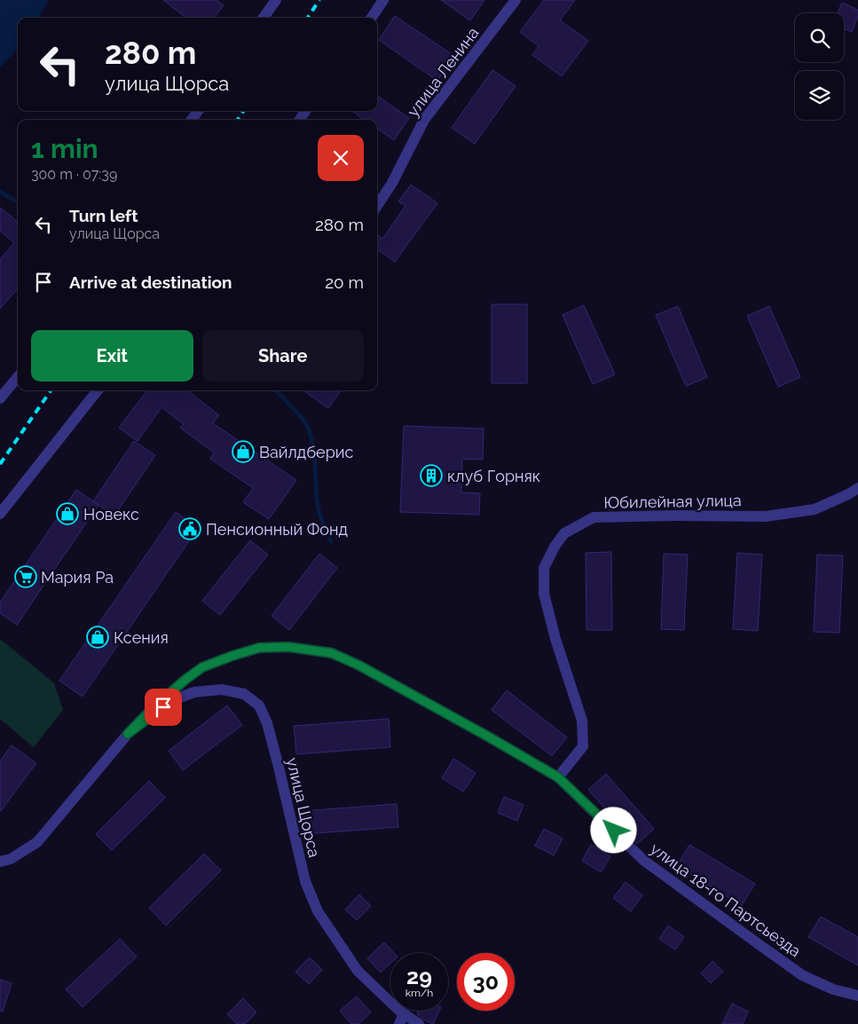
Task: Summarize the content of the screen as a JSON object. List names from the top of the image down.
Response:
{
  "streets": {
    "street": [
      "улица Ленина",
      "Юбилейная улица",
      "улица Щорса",
      "улица 18-го Партсьезда"
    ]
  },
  "crossings": [
    ["Юбилейная улица", "улица 18-го Партсьезда"],
    ["улица Щорса", "улица 18-го Партсьезда"]
  ],
  "places": {
    "shop": ["Вайлдберис", "Новекс", "Ксения"],
    "building": ["клуб Горняк"],
    "public building": ["Пенсионный Фонд"],
    "supermarket": ["Мария Ра"]
  },
  "page": {
    "turn": ["280 m", "улица Щорса"],
    "heading": ["1 min", "300 m · 07:39"],
    "list": [
      {
        "name": "Turn left",
        "note": "улица Щорса",
        "value": "280 m"
      },
      {
        "name": "Arrive at destination",
        "value": "20 m"
      }
    ],
    "buttons": ["Exit", "Share"],
    "speed": "29 km/h",
    "limit": "30"
  }
}
